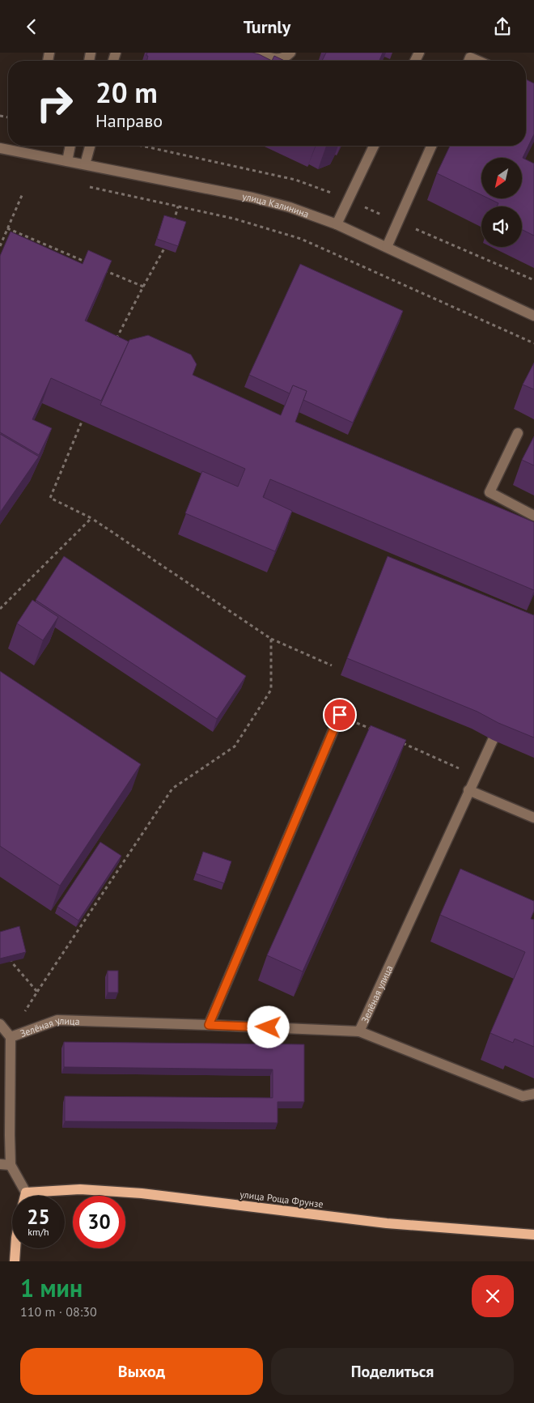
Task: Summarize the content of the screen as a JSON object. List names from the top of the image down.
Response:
{
  "streets": {
    "main road": ["улица Роща Фрунзе"],
    "street": ["улица Калинина", "Зелёная улица"]
  },
  "north": "bottom left",
  "page": {
    "header": "Turnly",
    "turn": ["20 m", "Направо"],
    "speed": "25 km/h",
    "limit": "30",
    "heading": ["1 мин", "110 m · 08:30"],
    "buttons": ["Выход", "Поделиться"]
  }
}
